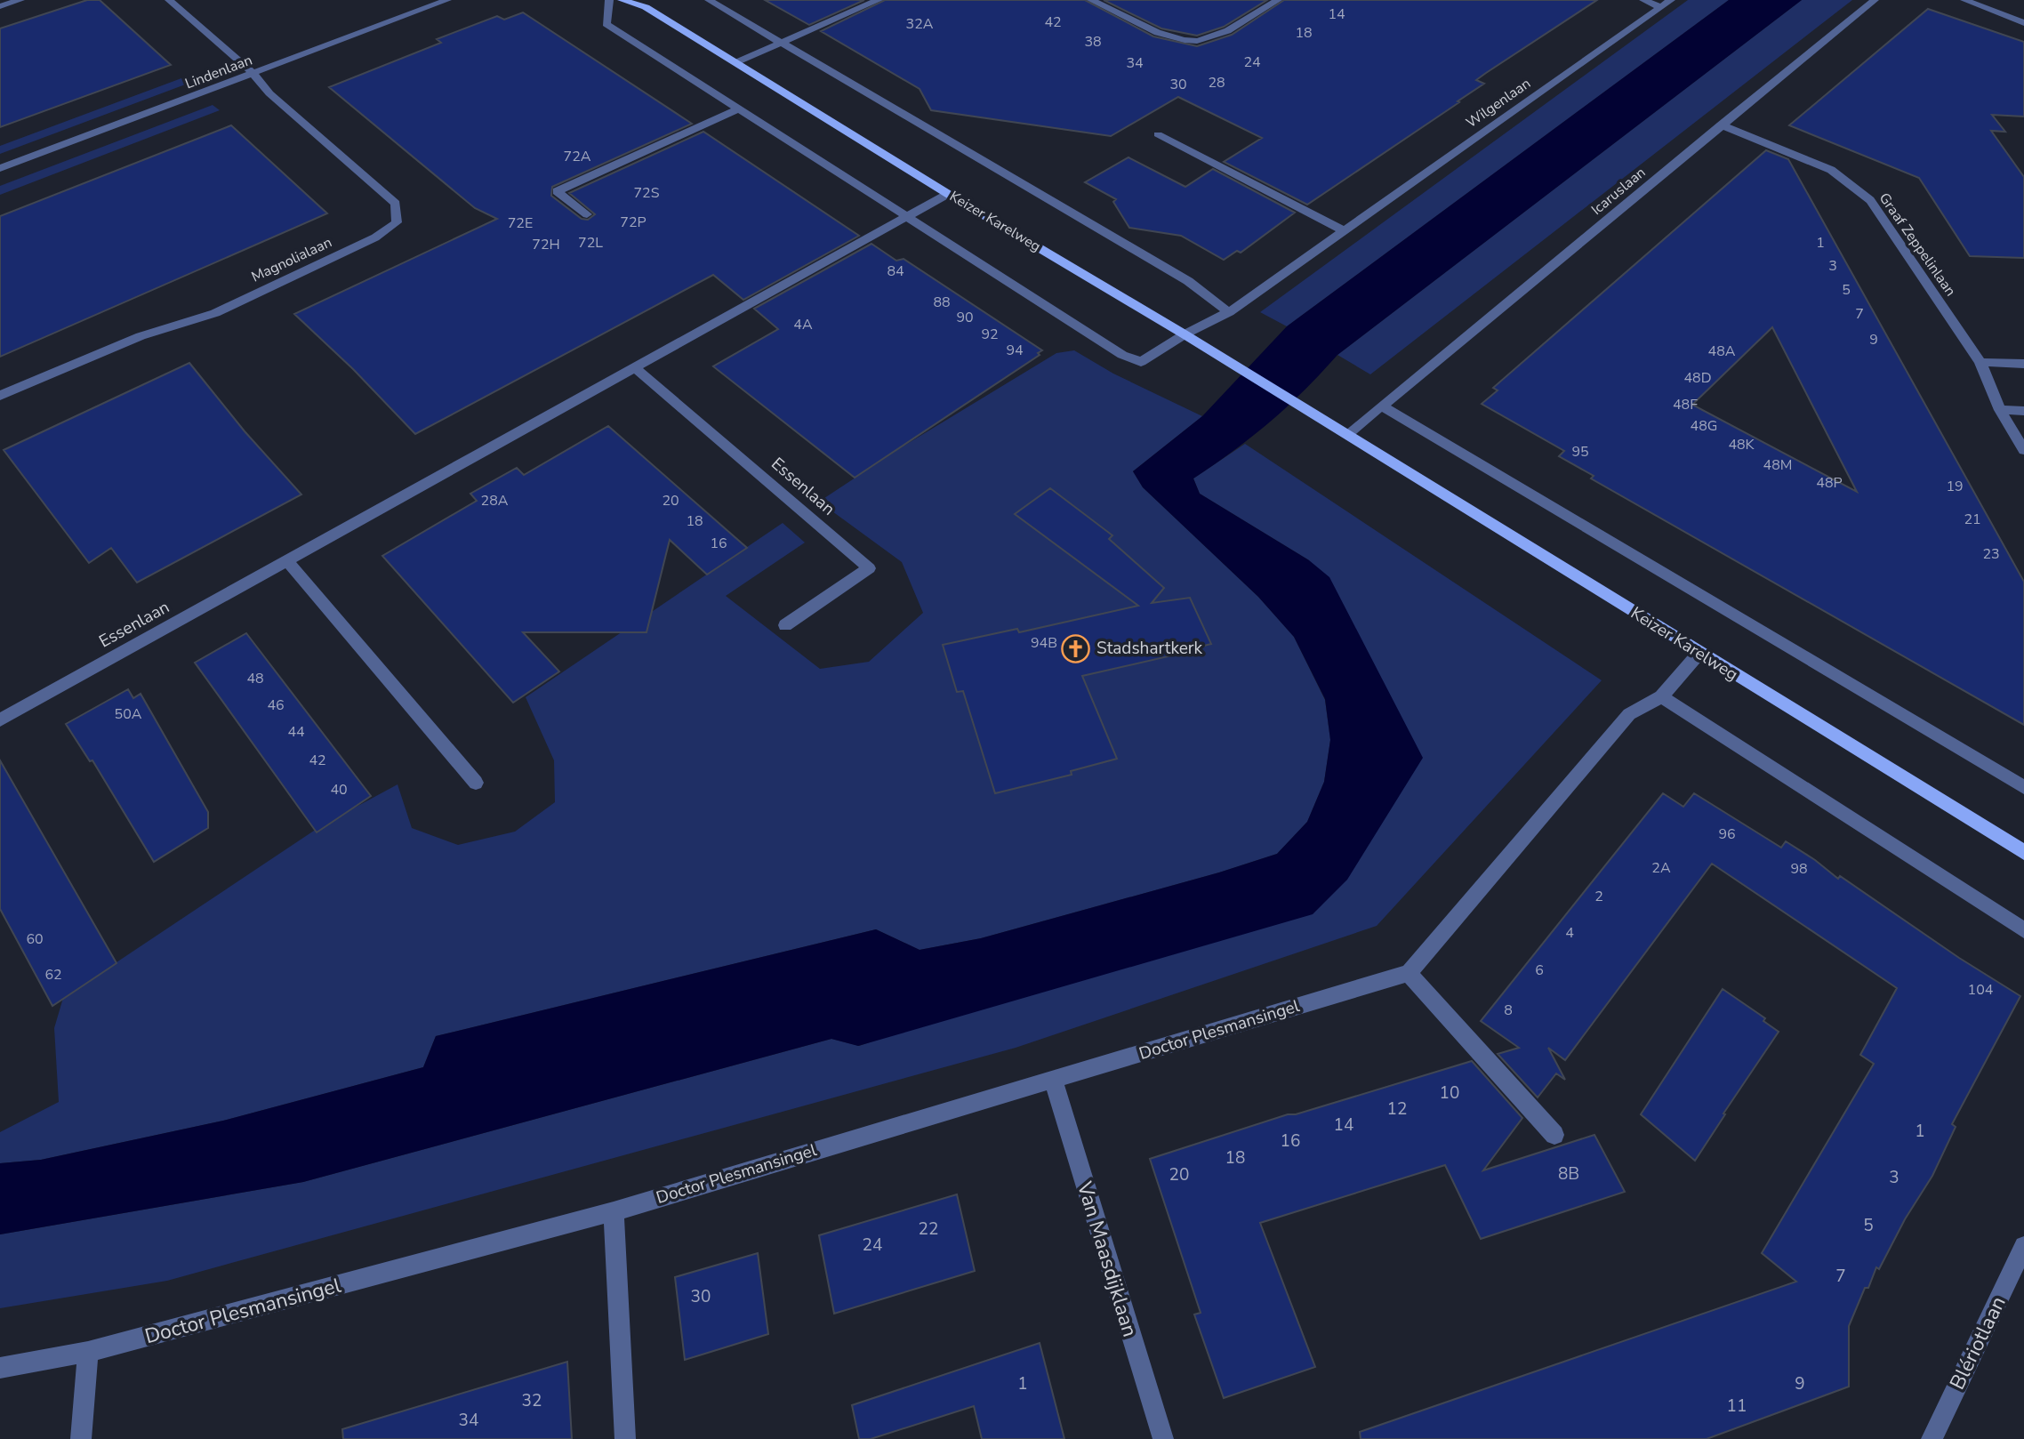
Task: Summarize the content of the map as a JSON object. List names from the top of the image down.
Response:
{
  "streets": {
    "main road": ["Keizer Karelweg"],
    "street": [
      "Lindenlaan",
      "Wilgenlaan",
      "Icaruslaan",
      "Graaf Zeppelinlaan",
      "Magnolialaan",
      "Essenlaan",
      "Doctor Plesmansingel",
      "Van Maasdijklaan",
      "Blériotlaan"
    ]
  },
  "crossings": [
    ["Lindenlaan", "Magnolialaan"],
    ["Wilgenlaan", "Keizer Karelweg"],
    ["Wilgenlaan", "Essenlaan"],
    ["Icaruslaan", "Graaf Zeppelinlaan"],
    ["Keizer Karelweg", "Essenlaan"],
    ["Doctor Plesmansingel", "Van Maasdijklaan"]
  ],
  "places": {
    "church": ["Stadshartkerk"]
  },
  "house_numbers": [
    "14",
    "42",
    "32A",
    "18",
    "38",
    "24",
    "34",
    "28",
    "30",
    "72A",
    "72S",
    "72P",
    "72E",
    "72L",
    "1",
    "72H",
    "3",
    "84",
    "5",
    "88",
    "7",
    "90",
    "4A",
    "92",
    "9",
    "94",
    "48A",
    "48D",
    "48F",
    "48G",
    "48K",
    "95",
    "48M",
    "48P",
    "19",
    "28A",
    "20",
    "21",
    "18",
    "16",
    "23",
    "94B",
    "48",
    "46",
    "50A",
    "44",
    "42",
    "40",
    "96",
    "2A",
    "98",
    "2",
    "4",
    "60",
    "6",
    "62",
    "104",
    "8",
    "10",
    "12",
    "14",
    "1",
    "16",
    "18",
    "8B",
    "20",
    "3",
    "5",
    "22",
    "24",
    "7",
    "30",
    "1",
    "9",
    "32",
    "11",
    "34"
  ]
}
